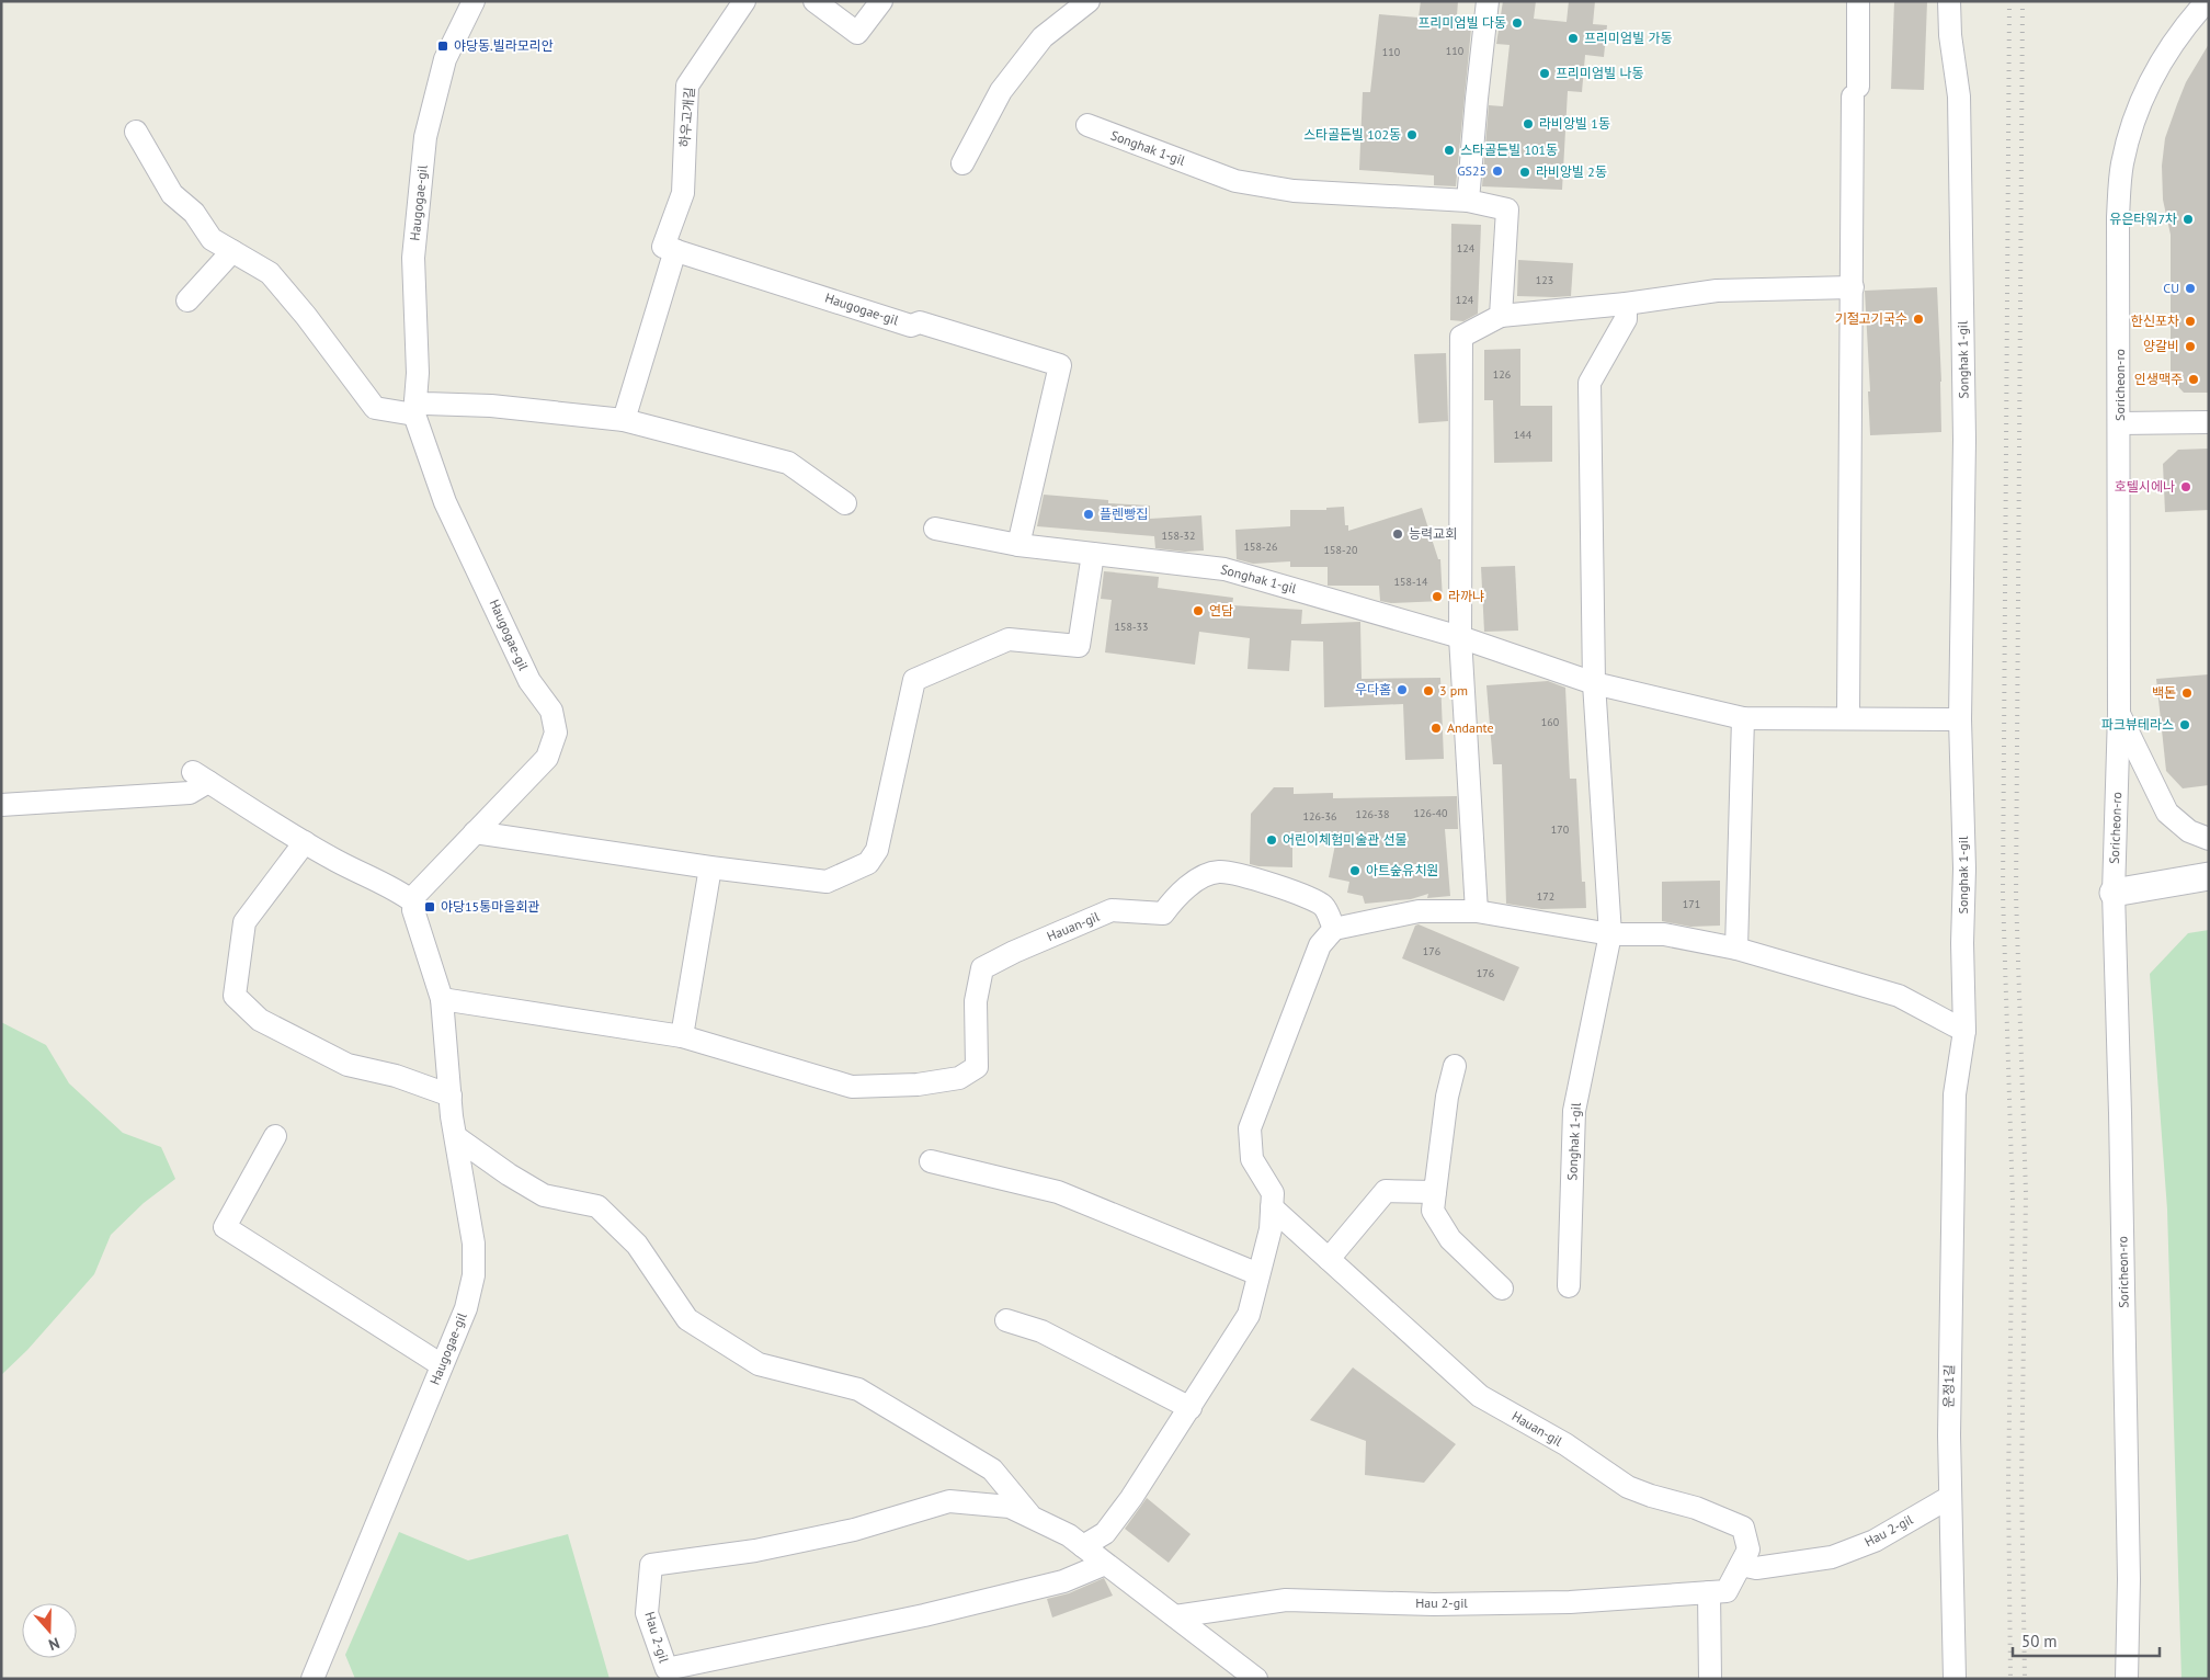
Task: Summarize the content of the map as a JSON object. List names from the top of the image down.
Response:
{
  "streets": {
    "street": [
      "Songhak 1-gil",
      "Haugogae-gil",
      "Soricheon-ro",
      "Hauan-gil",
      "운정1길",
      "Hau 2-gil"
    ]
  },
  "crossings": [
    ["Songhak 1-gil", "Haugogae-gil"],
    ["Songhak 1-gil", "운정1길"],
    ["Hauan-gil", "Hau 2-gil"],
    ["운정1길", "Hau 2-gil"]
  ],
  "places": {
    "other": [
      "프리미엄빌 다동",
      "프리미엄빌 가동",
      "프리미엄빌 나동",
      "라비앙빌 1동",
      "스타골든빌 102동",
      "스타골든빌 101동",
      "GS25",
      "라비앙빌 2동",
      "유은타워7차",
      "CU",
      "기절고기국수",
      "한신포차",
      "양갈비",
      "인생맥주",
      "호텔시에나",
      "플렌빵집",
      "능력교회",
      "라까냐",
      "연담",
      "우다홈",
      "3 pm",
      "백돈",
      "파크뷰테라스",
      "Andante",
      "어린이체험미술관 선물",
      "아트숲유치원"
    ],
    "transit": ["야당동.빌라모리안", "야당15통마을회관"]
  },
  "house_numbers": [
    "110",
    "110",
    "124",
    "123",
    "124",
    "126",
    "144",
    "158-32",
    "158-26",
    "158-20",
    "158-14",
    "158-33",
    "160",
    "126-40",
    "126-38",
    "126-36",
    "170",
    "172",
    "171",
    "176",
    "176"
  ],
  "scale_bar": "50 m",
  "north": "bottom"
}
